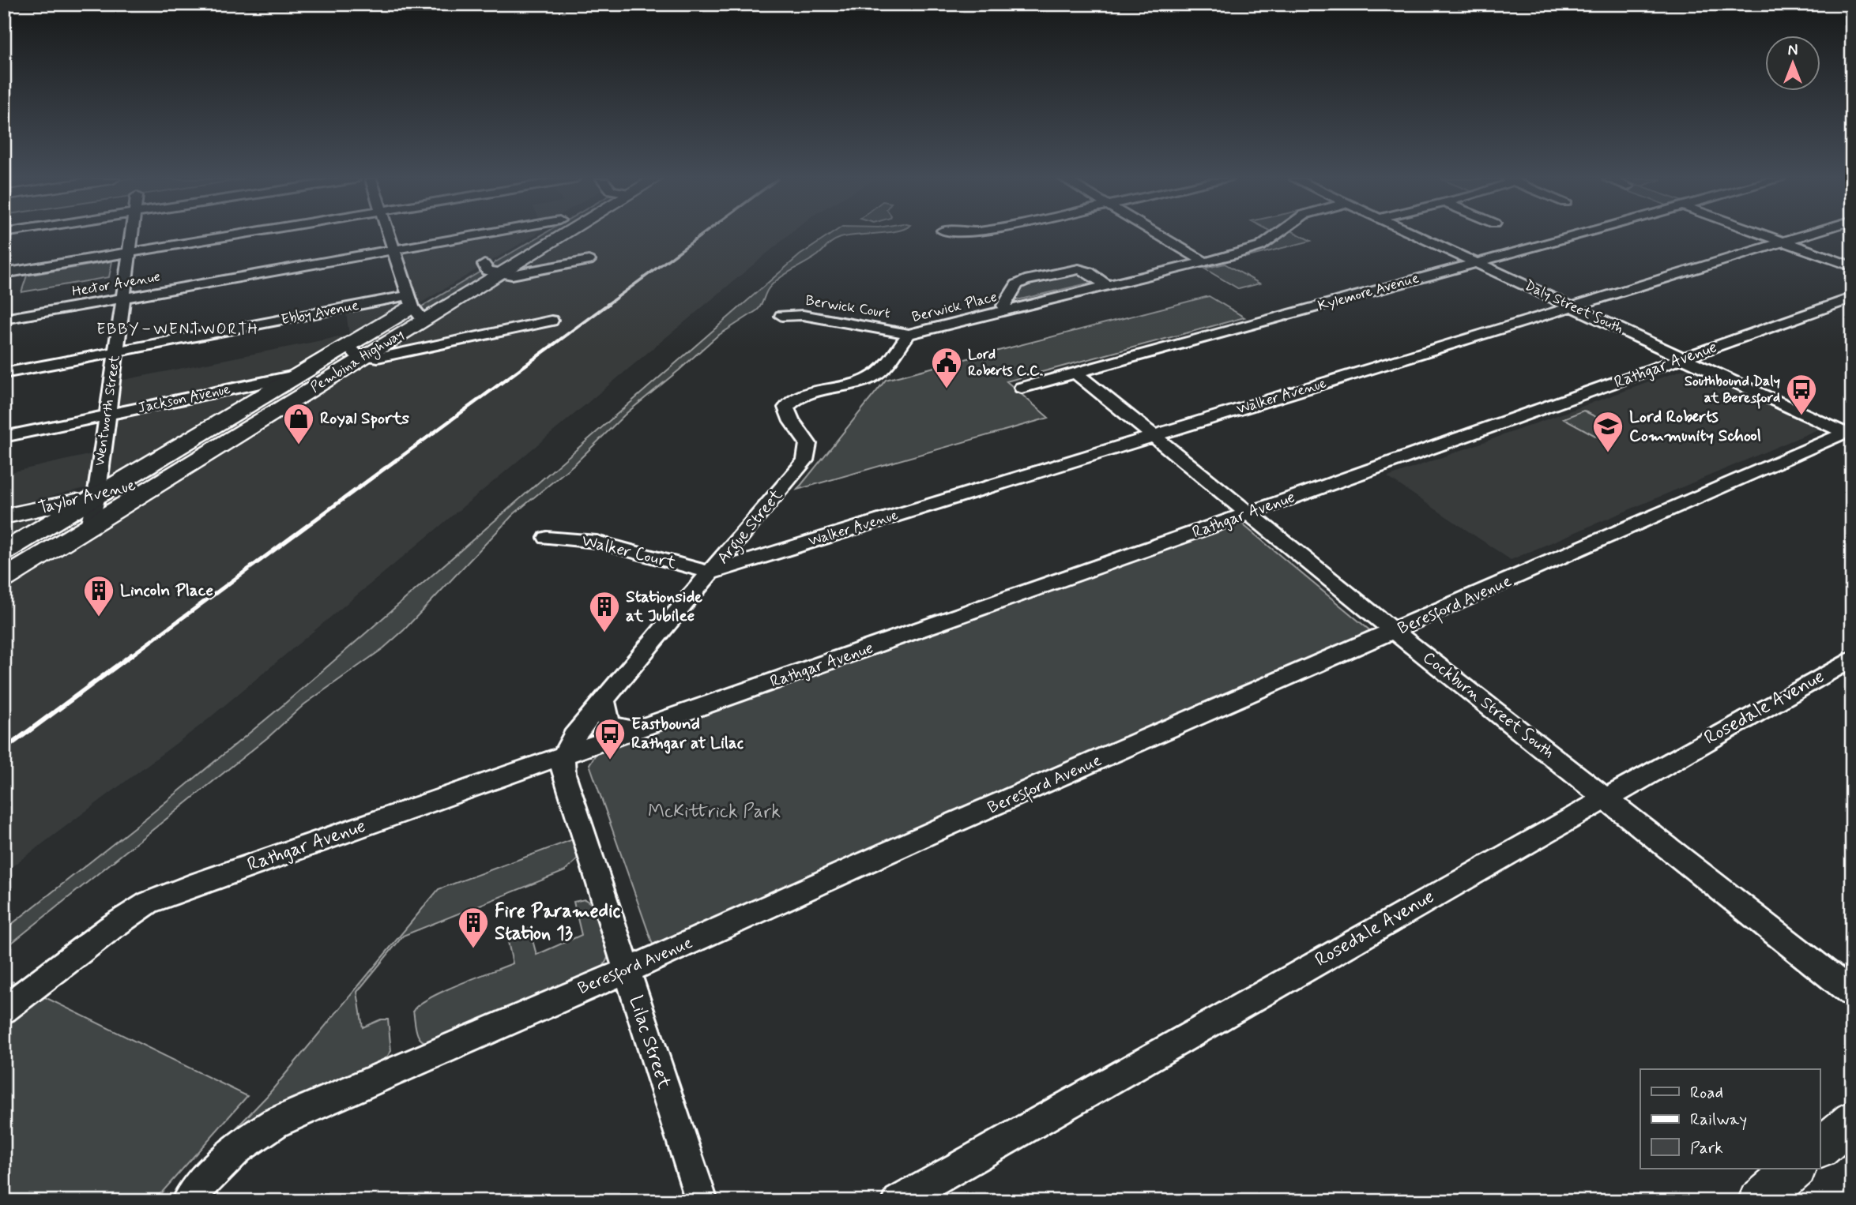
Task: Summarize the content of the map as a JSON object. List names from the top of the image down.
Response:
{
  "streets": {
    "main road": ["Pembina Highway", "Taylor Avenue"],
    "street": [
      "Hector Avenue",
      "Kylemore Avenue",
      "Berwick Court",
      "Berwick Place",
      "Daly Street South",
      "Ebby Avenue",
      "Rathgar Avenue",
      "Walker Avenue",
      "Jackson Avenue",
      "Wentworth Street",
      "Argue Street",
      "Walker Court",
      "Beresford Avenue",
      "Cockburn Street South",
      "Rosedale Avenue",
      "Lilac Street"
    ]
  },
  "crossings": [
    ["Hector Avenue", "Wentworth Street"],
    ["Kylemore Avenue", "Daly Street South"],
    ["Kylemore Avenue", "Cockburn Street South"],
    ["Berwick Court", "Berwick Place"],
    ["Berwick Court", "Argue Street"],
    ["Berwick Place", "Argue Street"],
    ["Daly Street South", "Rathgar Avenue"],
    ["Daly Street South", "Walker Avenue"],
    ["Daly Street South", "Beresford Avenue"],
    ["Ebby Avenue", "Pembina Highway"],
    ["Ebby Avenue", "Wentworth Street"],
    ["Pembina Highway", "Jackson Avenue"],
    ["Pembina Highway", "Wentworth Street"],
    ["Pembina Highway", "Taylor Avenue"],
    ["Rathgar Avenue", "Argue Street"],
    ["Rathgar Avenue", "Cockburn Street South"],
    ["Rathgar Avenue", "Lilac Street"],
    ["Walker Avenue", "Argue Street"],
    ["Walker Avenue", "Walker Court"],
    ["Walker Avenue", "Cockburn Street South"],
    ["Jackson Avenue", "Wentworth Street"],
    ["Wentworth Street", "Taylor Avenue"],
    ["Argue Street", "Walker Court"],
    ["Argue Street", "Lilac Street"],
    ["Beresford Avenue", "Cockburn Street South"],
    ["Beresford Avenue", "Lilac Street"],
    ["Cockburn Street South", "Rosedale Avenue"]
  ],
  "districts": ["EBBY–WENTWORTH"],
  "parks": ["McKittrick Park"],
  "places": {
    "public building": ["Lord Roberts C.C."],
    "bus stop": ["Southbound Daly at Beresford", "Eastbound Rathgar at Lilac"],
    "shop": ["Royal Sports"],
    "school or university": ["Lord Roberts Community School"],
    "building": ["Lincoln Place", "Stationside at Jubilee", "Fire Paramedic Station 13"]
  },
  "legend": ["Road", "Railway", "Park"],
  "north": "top"
}
